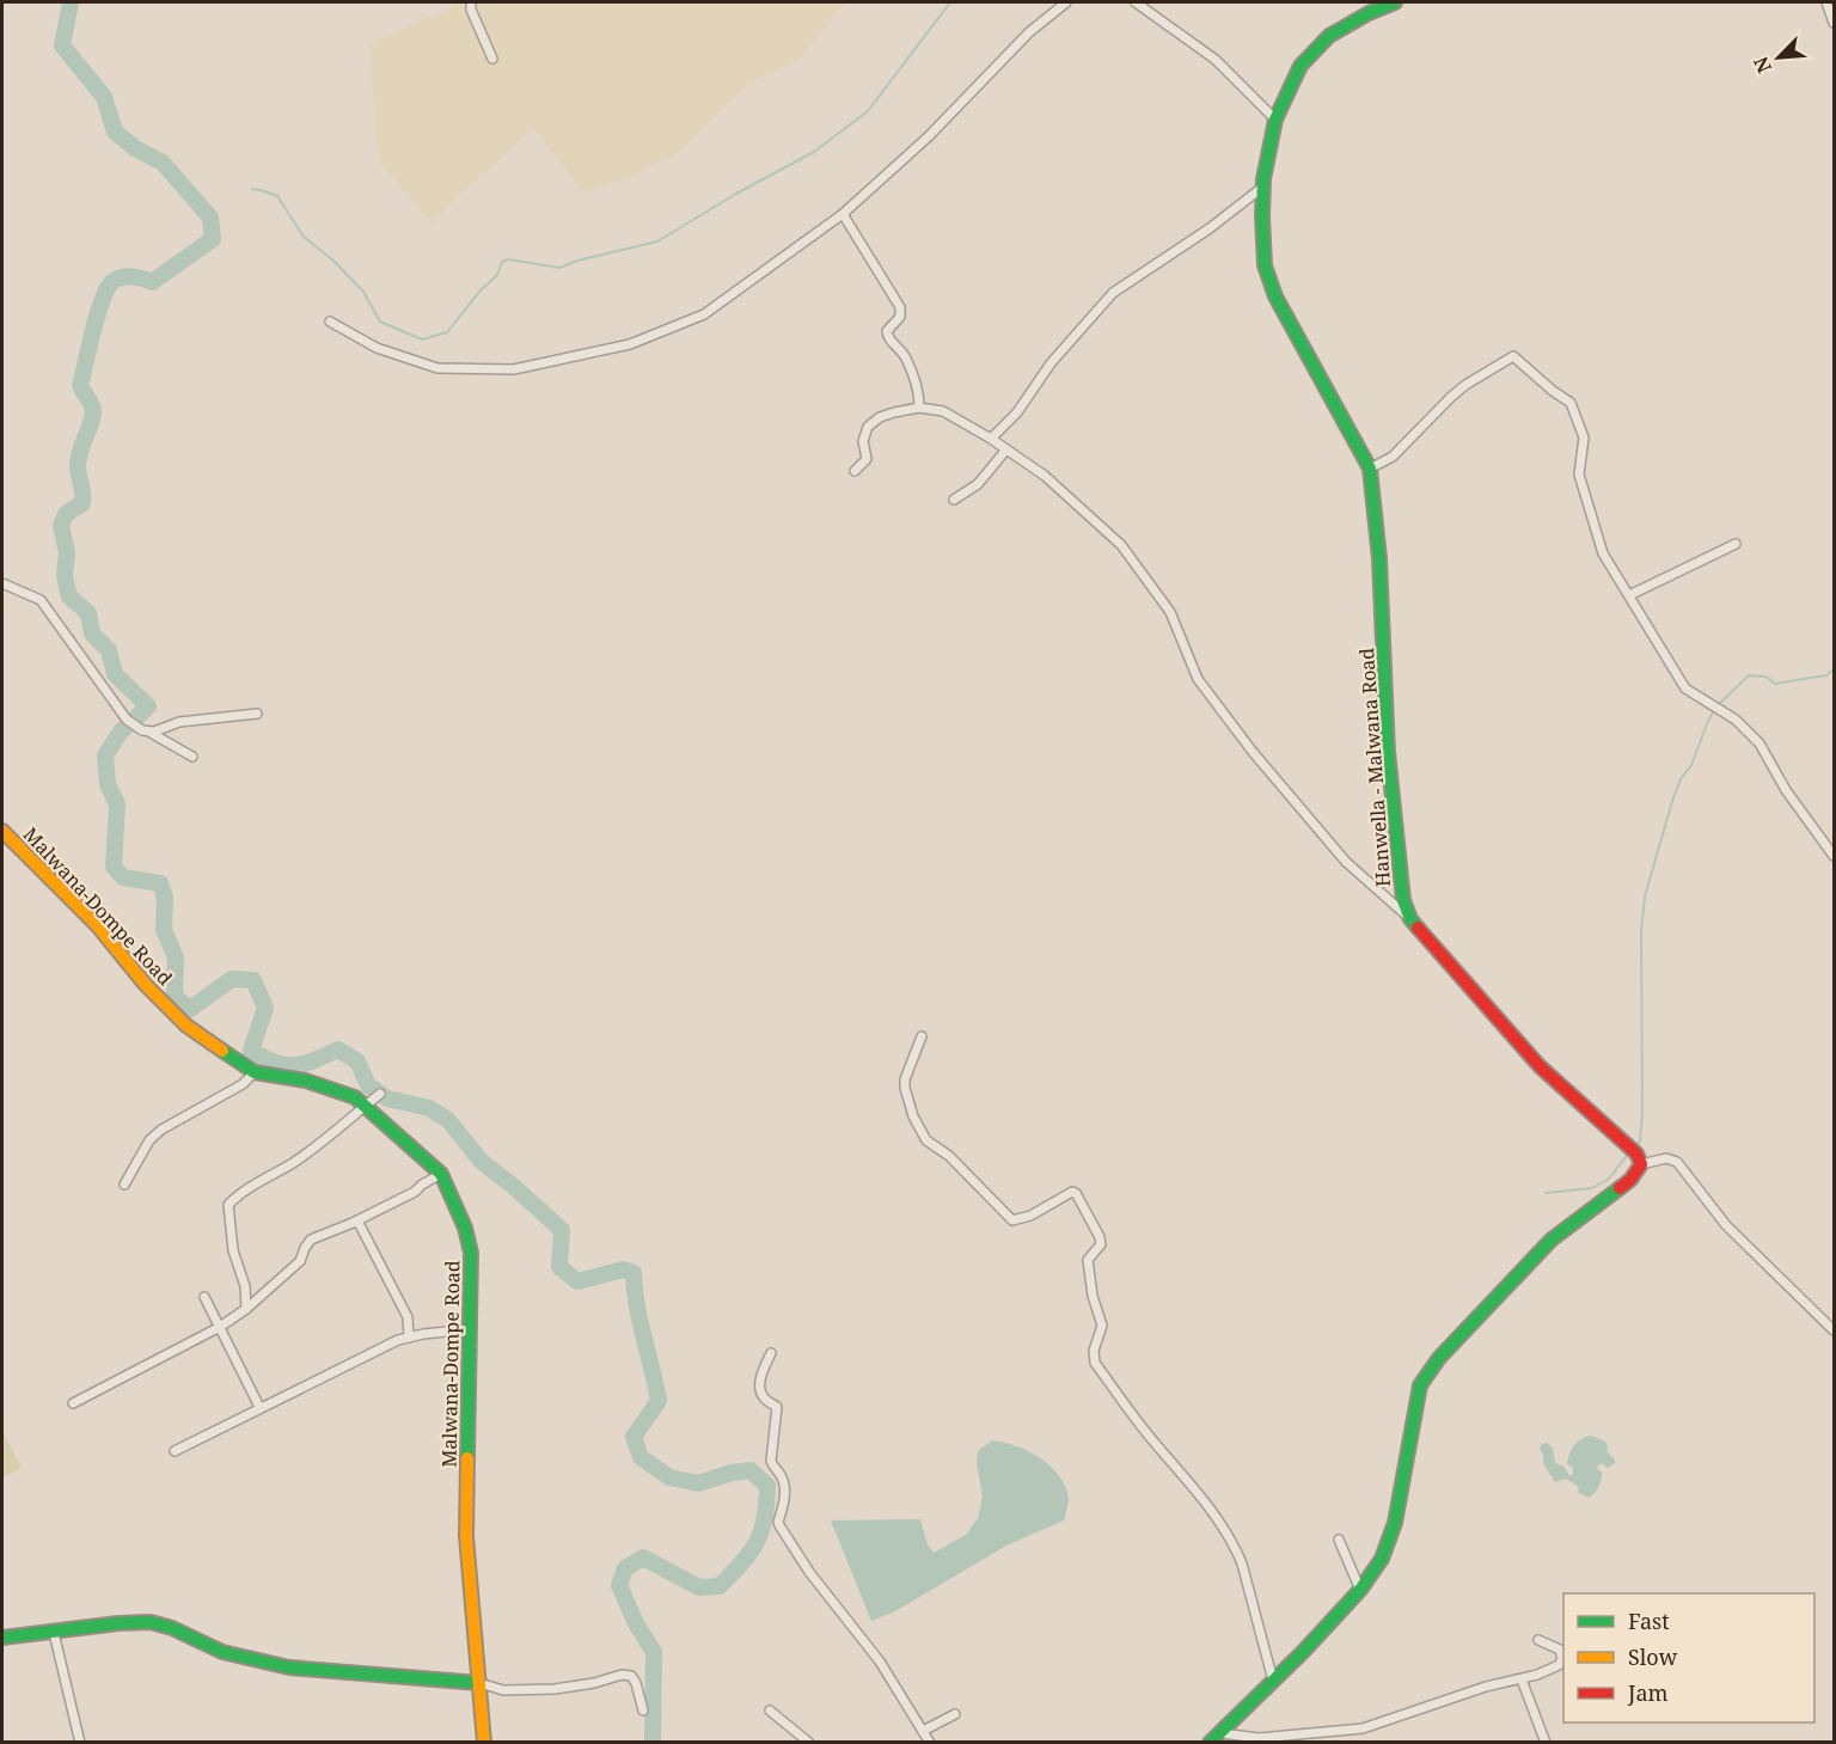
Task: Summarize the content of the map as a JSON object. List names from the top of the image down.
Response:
{
  "streets": {
    "street": ["Hanwella - Malwana Road", "Malwana-Dompe Road"]
  },
  "legend": ["Fast", "Slow", "Jam"],
  "north": "bottom left"
}
